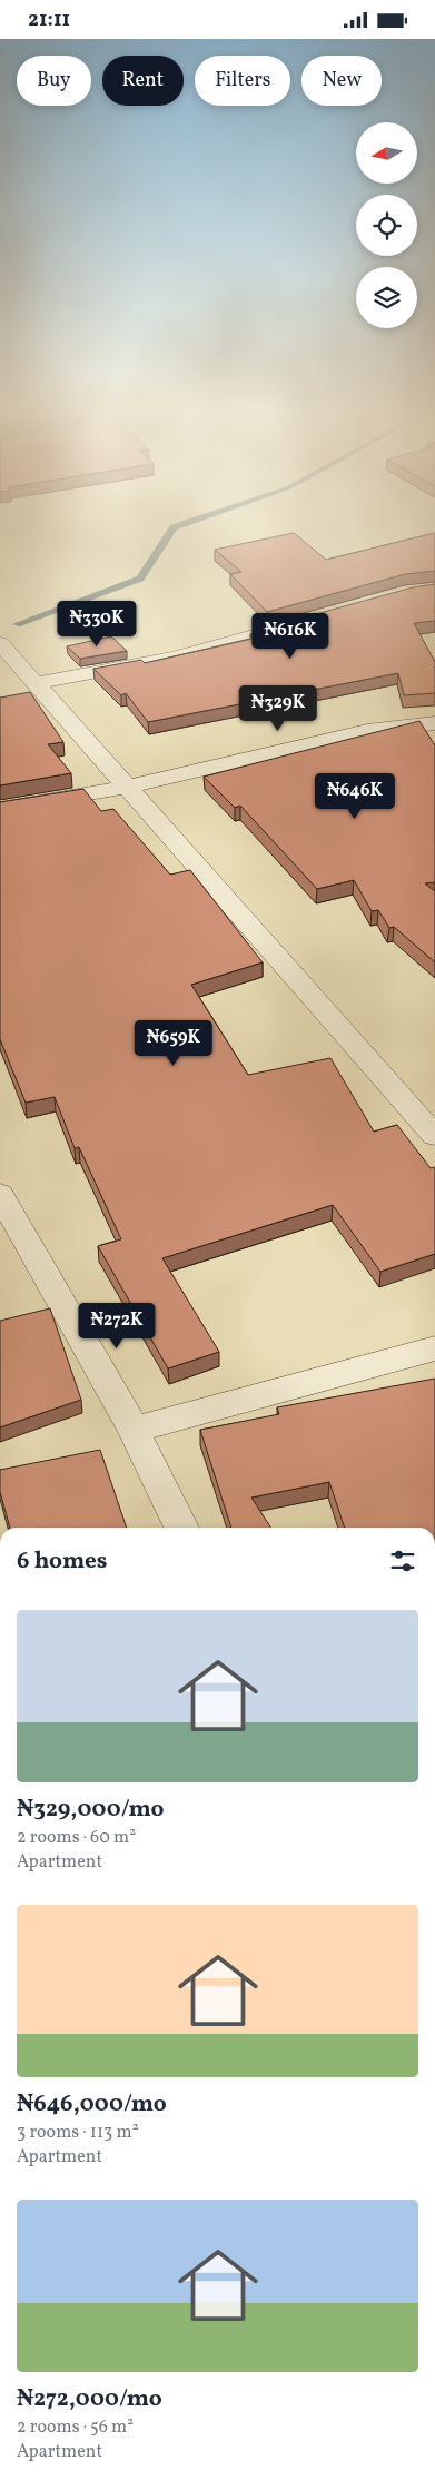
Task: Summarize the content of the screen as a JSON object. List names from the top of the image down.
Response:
{
  "north": "left",
  "page": {
    "status": "21:11",
    "chip": [
      "Buy",
      "Rent",
      "Filters",
      "New"
    ],
    "price": [
      "₦330K",
      "₦616K",
      "₦329K",
      "₦646K",
      "₦659K",
      "₦272K"
    ],
    "heading": "6 homes",
    "list": [
      {
        "name": "₦329,000/mo",
        "note": "2 rooms · 60 m² · Apartment"
      },
      {
        "name": "₦646,000/mo",
        "note": "3 rooms · 113 m² · Apartment"
      },
      {
        "name": "₦272,000/mo",
        "note": "2 rooms · 56 m² · Apartment"
      }
    ]
  }
}
